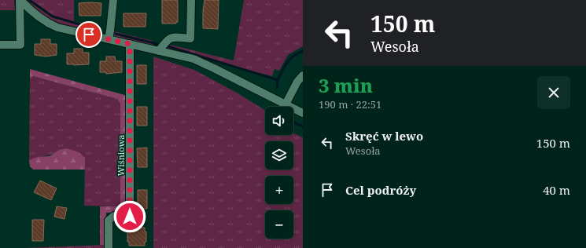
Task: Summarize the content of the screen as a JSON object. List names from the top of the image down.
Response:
{
  "streets": {
    "street": ["Wiśniowa"]
  },
  "page": {
    "turn": ["150 m", "Wesoła"],
    "heading": ["3 min", "190 m · 22:51"],
    "map_buttons": ["+", "−"],
    "list": [
      {
        "name": "Skręć w lewo",
        "note": "Wesoła",
        "value": "150 m"
      },
      {
        "name": "Cel podróży",
        "value": "40 m"
      }
    ]
  }
}
